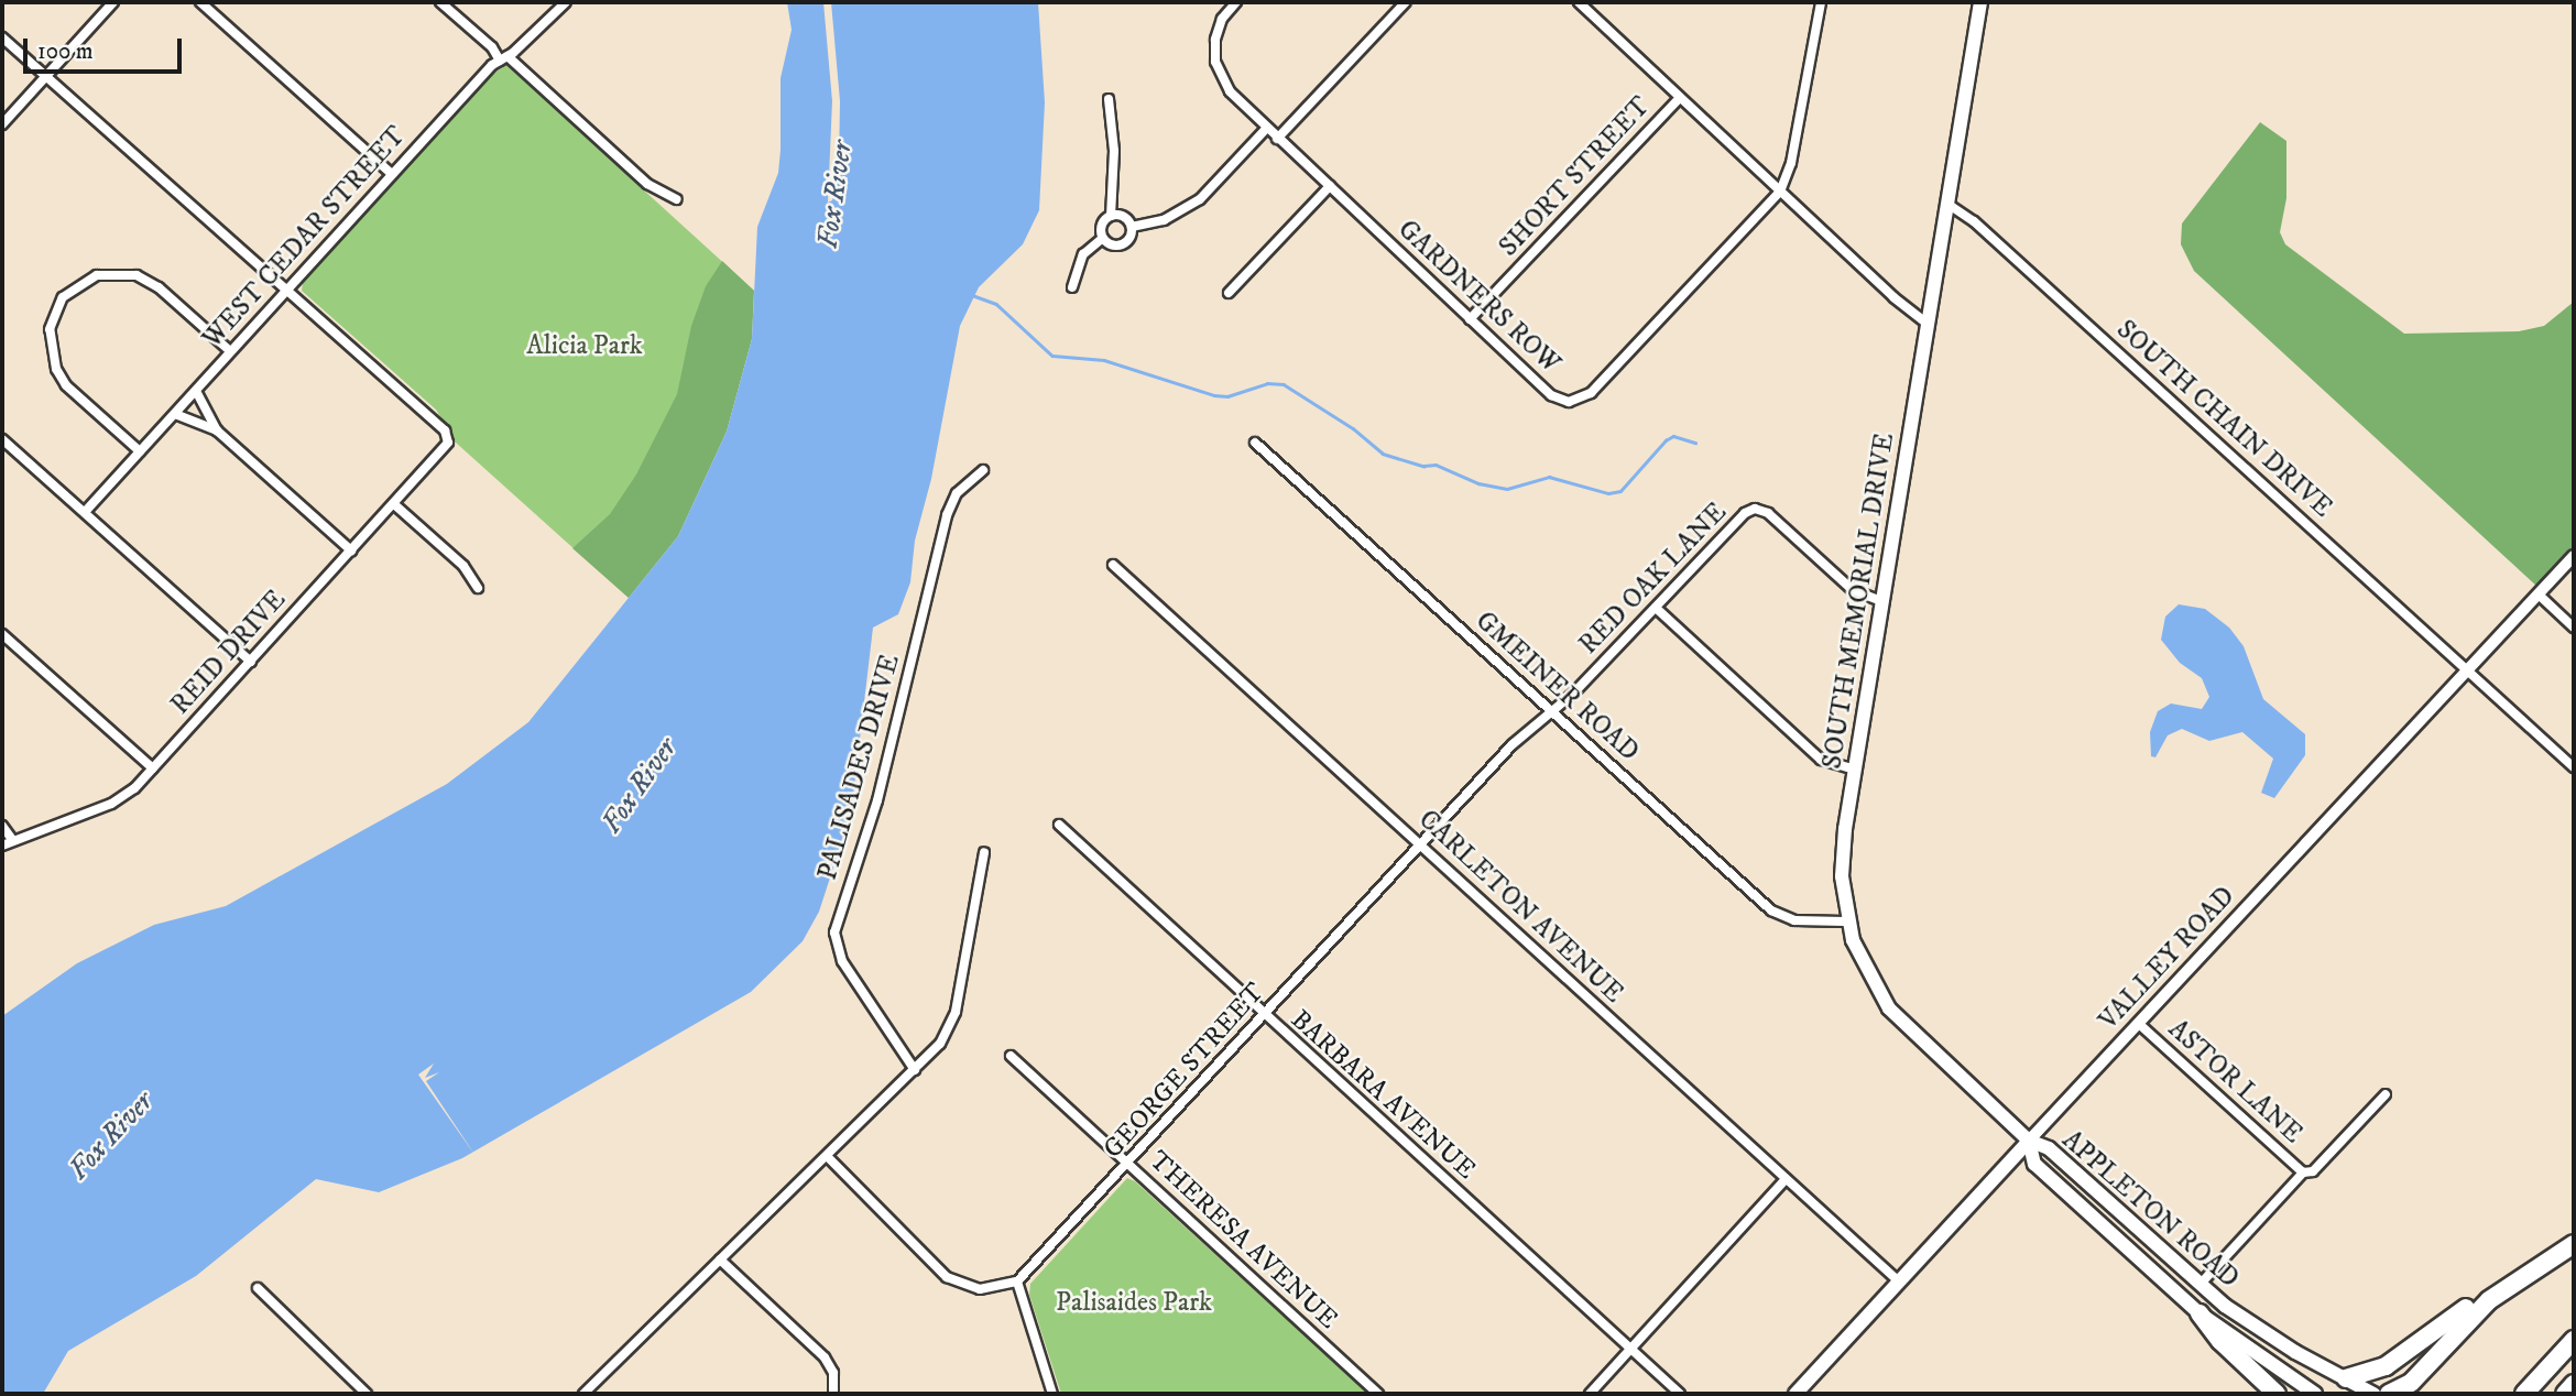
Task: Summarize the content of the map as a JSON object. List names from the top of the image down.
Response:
{
  "streets": {
    "main road": ["SOUTH MEMORIAL DRIVE", "VALLEY ROAD", "APPLETON ROAD"],
    "street": [
      "SHORT STREET",
      "WEST CEDAR STREET",
      "GARDNERS ROW",
      "SOUTH CHAIN DRIVE",
      "RED OAK LANE",
      "REID DRIVE",
      "GMEINER ROAD",
      "PALISADES DRIVE",
      "CARLETON AVENUE",
      "GEORGE STREET",
      "ASTOR LANE",
      "BARBARA AVENUE",
      "THERESA AVENUE"
    ]
  },
  "crossings": [
    ["SHORT STREET", "GARDNERS ROW"],
    ["WEST CEDAR STREET", "REID DRIVE"],
    ["SOUTH CHAIN DRIVE", "SOUTH MEMORIAL DRIVE"],
    ["SOUTH CHAIN DRIVE", "VALLEY ROAD"],
    ["RED OAK LANE", "SOUTH MEMORIAL DRIVE"],
    ["RED OAK LANE", "GMEINER ROAD"],
    ["RED OAK LANE", "GEORGE STREET"],
    ["SOUTH MEMORIAL DRIVE", "GMEINER ROAD"],
    ["SOUTH MEMORIAL DRIVE", "VALLEY ROAD"],
    ["SOUTH MEMORIAL DRIVE", "APPLETON ROAD"],
    ["GMEINER ROAD", "GEORGE STREET"],
    ["CARLETON AVENUE", "VALLEY ROAD"],
    ["CARLETON AVENUE", "GEORGE STREET"],
    ["VALLEY ROAD", "ASTOR LANE"],
    ["VALLEY ROAD", "APPLETON ROAD"],
    ["GEORGE STREET", "BARBARA AVENUE"],
    ["GEORGE STREET", "THERESA AVENUE"]
  ],
  "water": ["Fox River"],
  "parks": ["Alicia Park", "Palisaides Park"],
  "scale_bar": "100 m"
}
